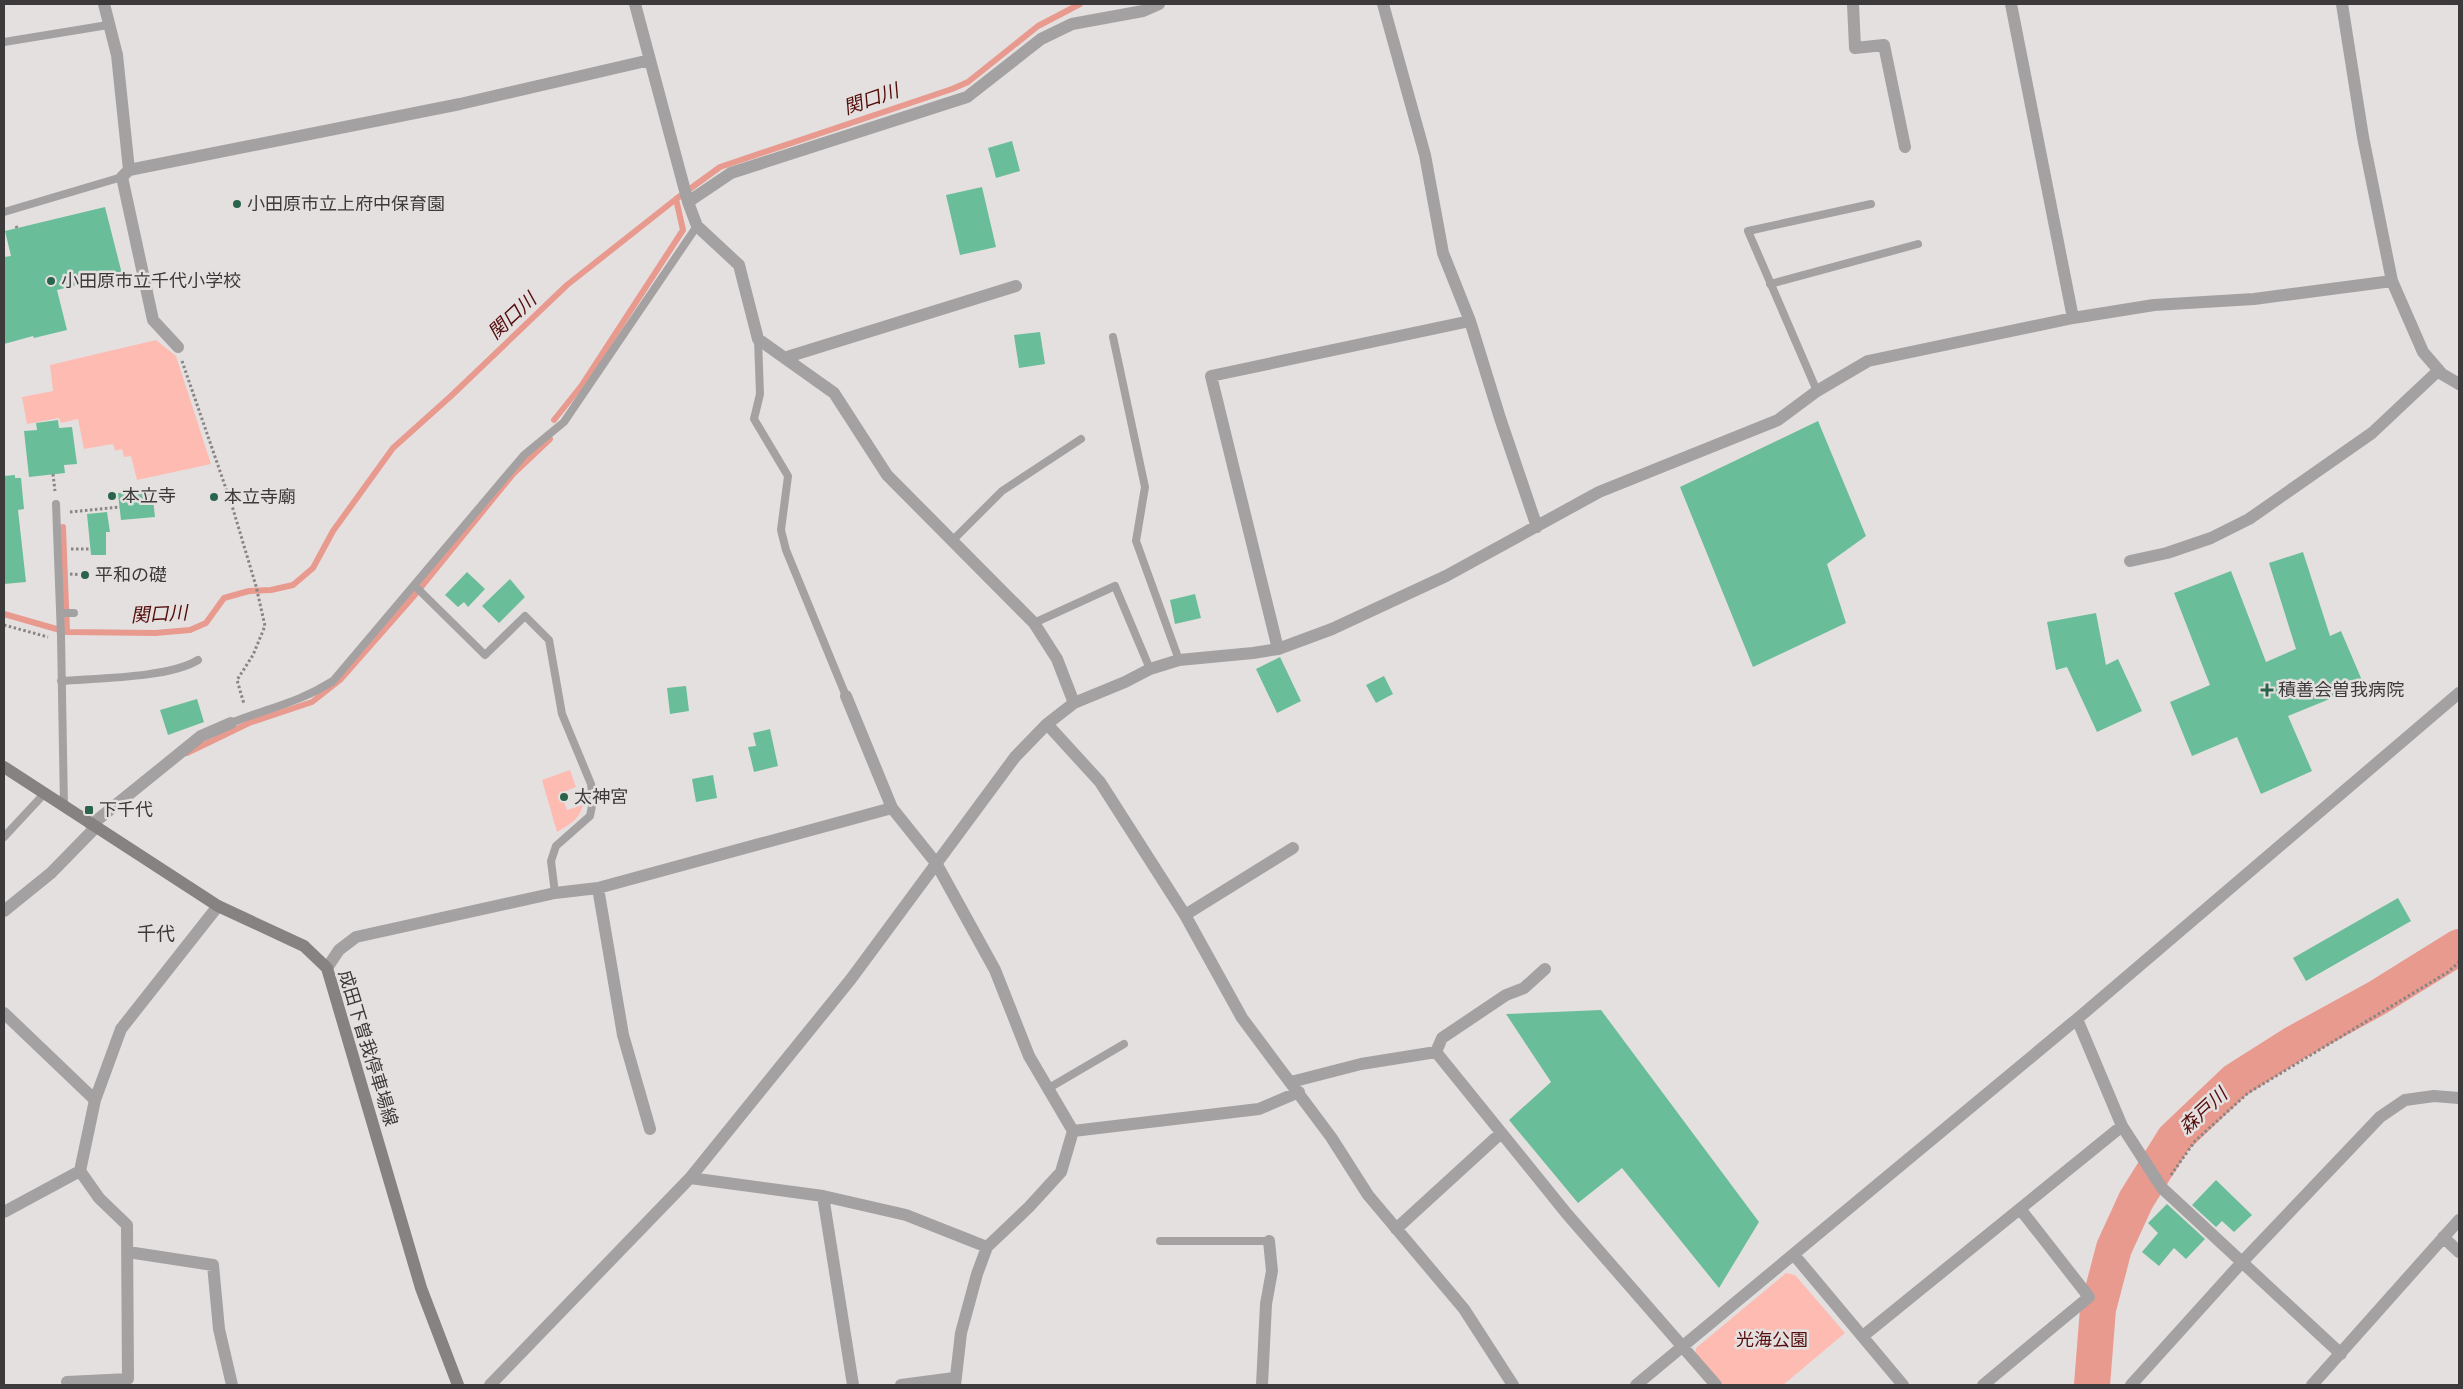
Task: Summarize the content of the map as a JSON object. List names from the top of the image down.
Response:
{
  "streets": {
    "main road": ["成田下曽我停車場線"]
  },
  "districts": ["千代"],
  "water": ["関口川", "森戸川"],
  "parks": ["光海公園"],
  "places": {
    "other": [
      "小田原市立上府中保育園",
      "小田原市立千代小学校",
      "本立寺",
      "本立寺廟",
      "平和の礎",
      "太神宮"
    ],
    "health": ["積善会曽我病院"],
    "transit": ["下千代"]
  }
}
